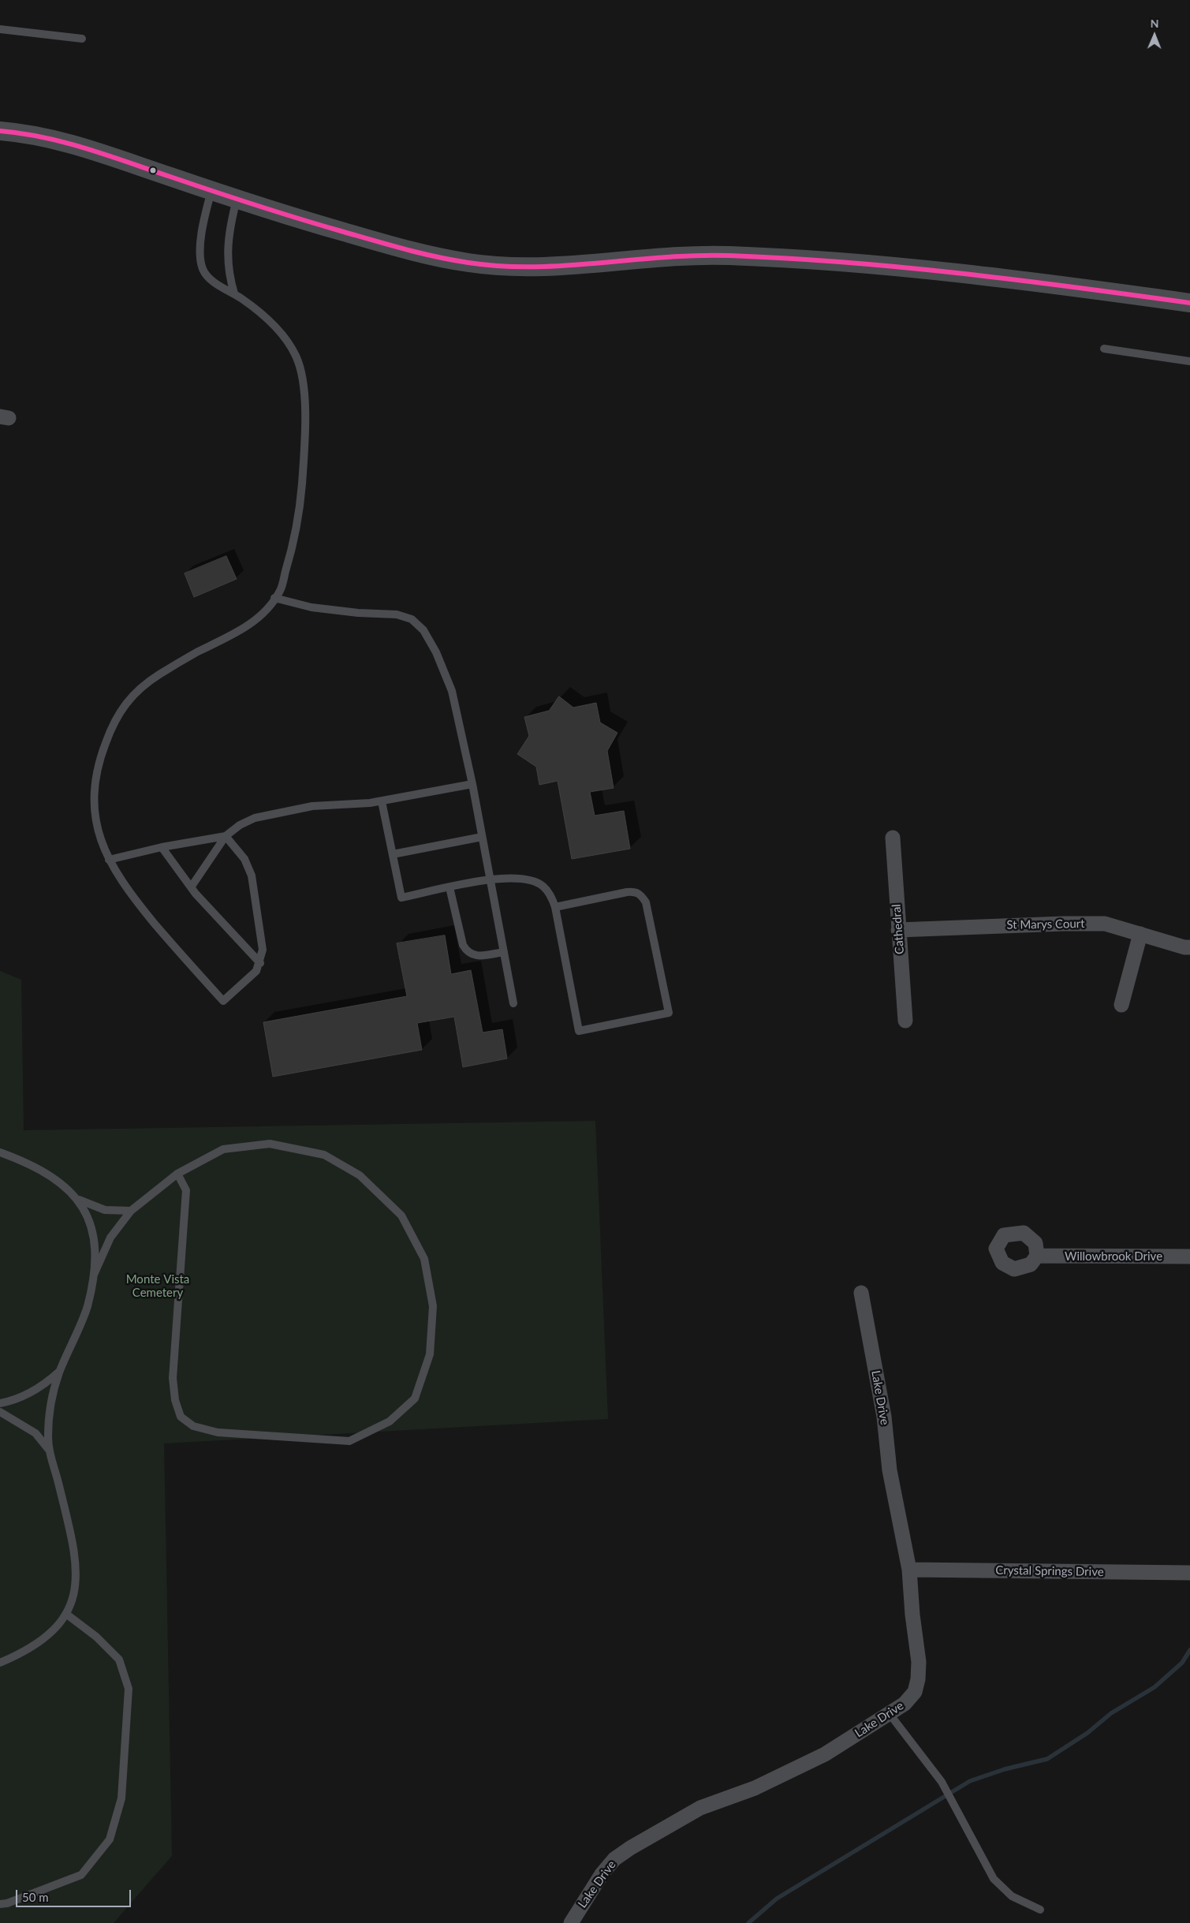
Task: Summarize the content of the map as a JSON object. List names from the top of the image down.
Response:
{
  "streets": {
    "street": [
      "St Marys Court",
      "Cathedral",
      "Willowbrook Drive",
      "Lake Drive",
      "Crystal Springs Drive"
    ]
  },
  "crossings": [
    ["St Marys Court", "Cathedral"],
    ["Lake Drive", "Crystal Springs Drive"]
  ],
  "parks": ["Monte Vista Cemetery"],
  "scale_bar": "50 m",
  "north": "top"
}
